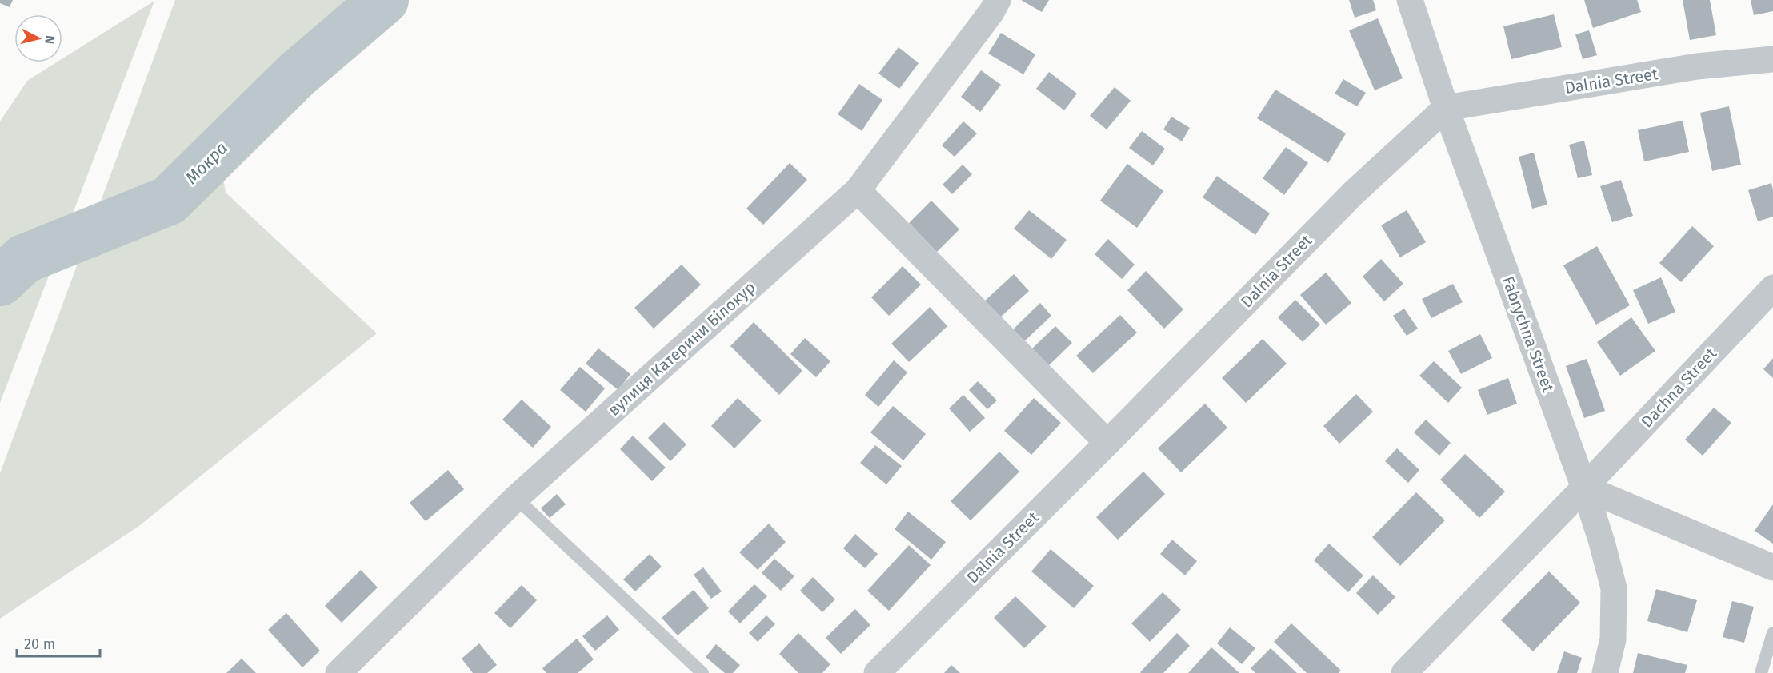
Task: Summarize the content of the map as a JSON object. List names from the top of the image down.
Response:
{
  "streets": {
    "street": [
      "Dalnia Street",
      "Fabrychna Street",
      "вулиця Катерини Білокур",
      "Dachna Street"
    ]
  },
  "crossings": [
    ["Dalnia Street", "Fabrychna Street"],
    ["Fabrychna Street", "Dachna Street"]
  ],
  "water": ["Мокра"],
  "scale_bar": "20 m",
  "north": "right"
}
